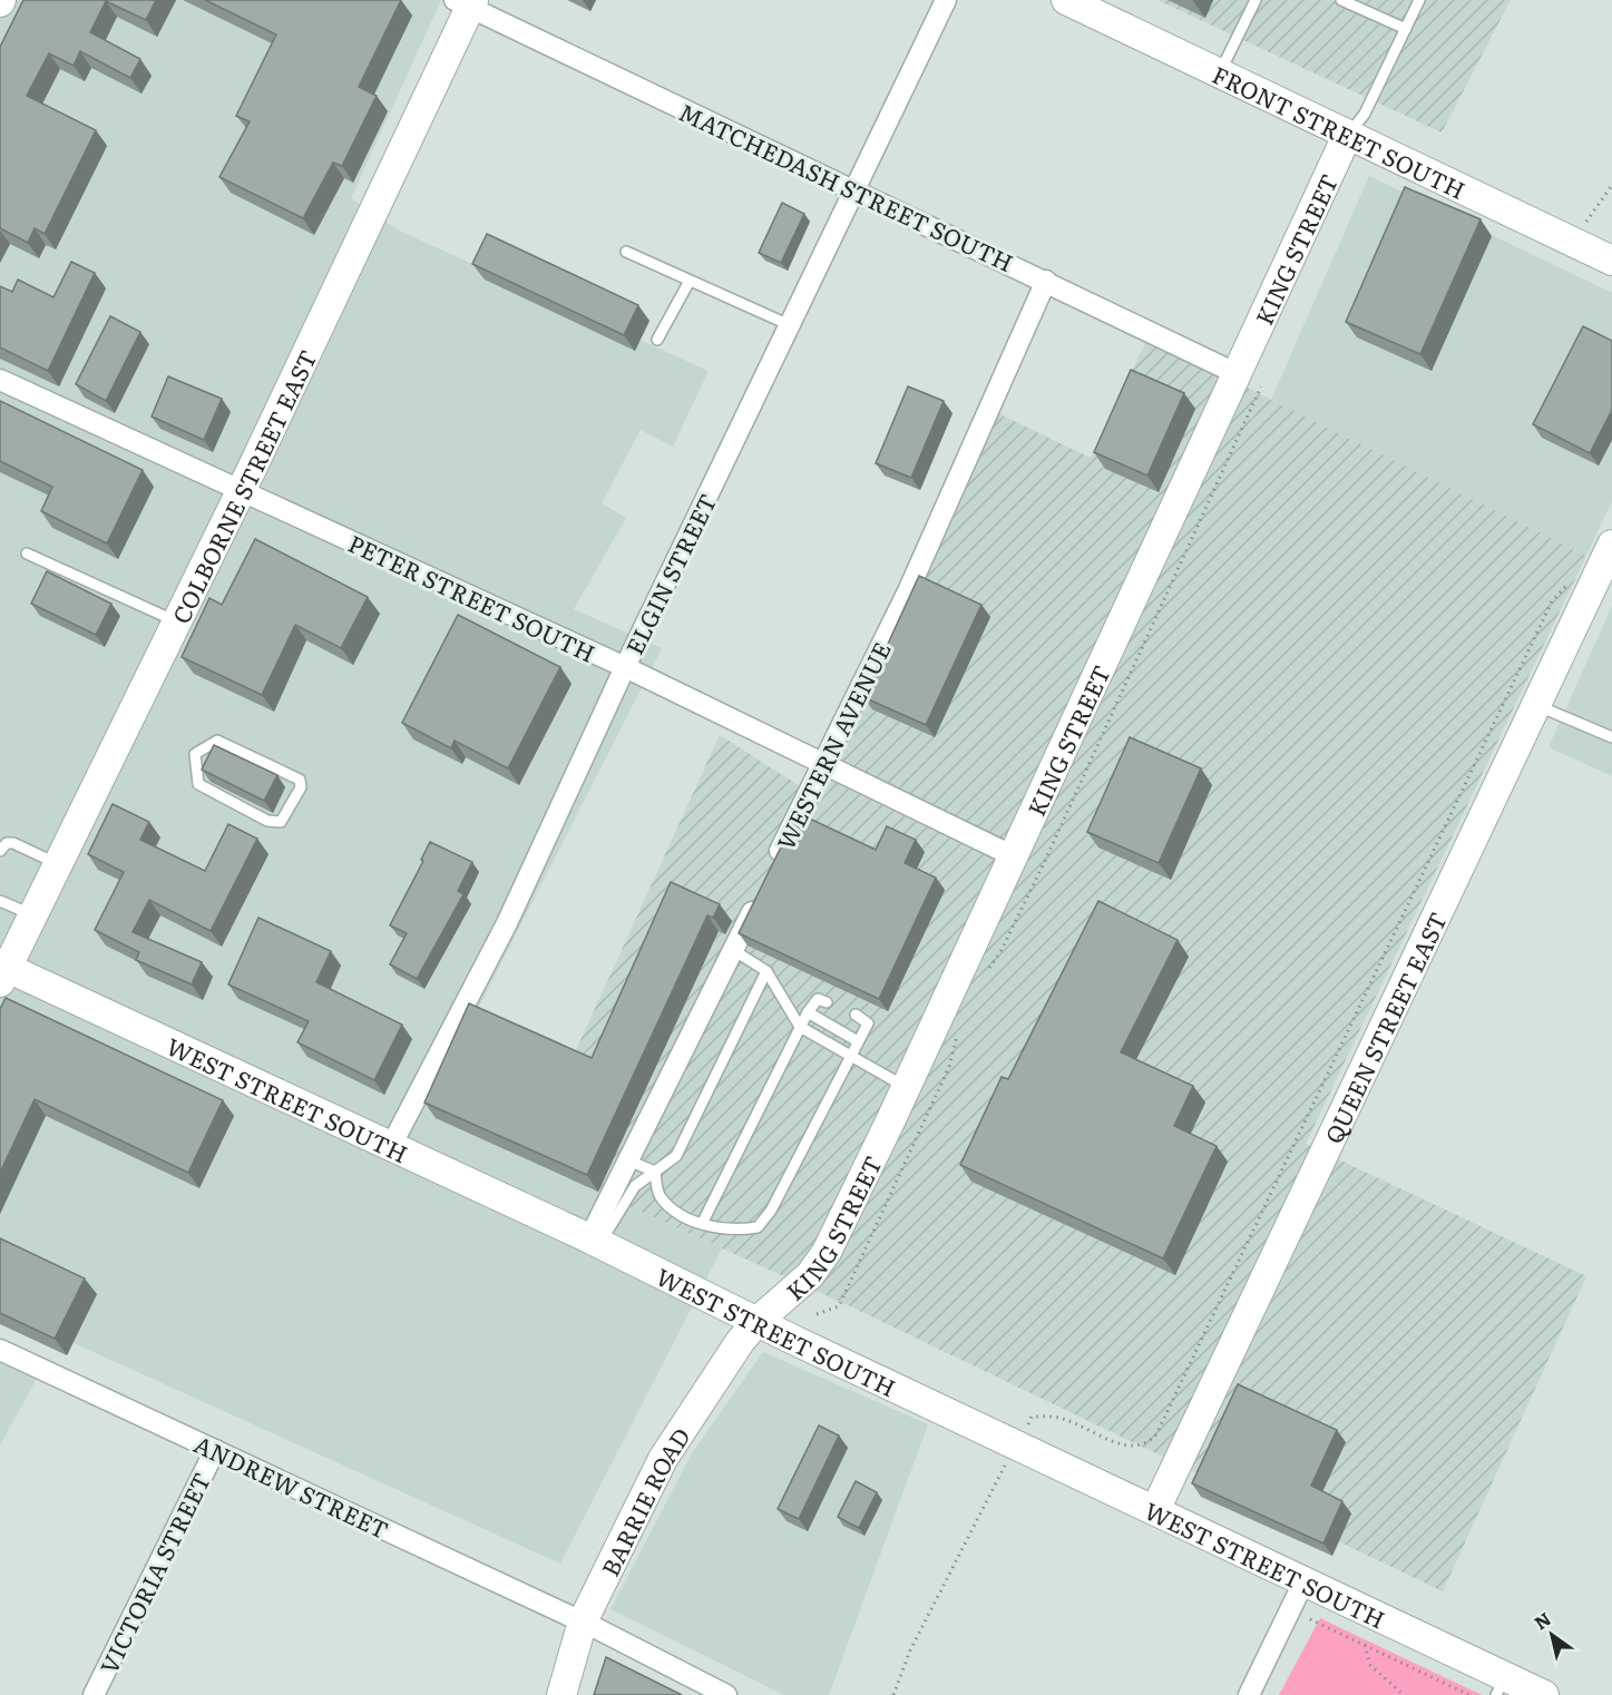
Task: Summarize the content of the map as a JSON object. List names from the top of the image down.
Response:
{
  "streets": {
    "street": [
      "FRONT STREET SOUTH",
      "MATCHEDASH STREET SOUTH",
      "KING STREET",
      "COLBORNE STREET EAST",
      "ELGIN STREET",
      "PETER STREET SOUTH",
      "WESTERN AVENUE",
      "QUEEN STREET EAST",
      "WEST STREET SOUTH",
      "ANDREW STREET",
      "BARRIE ROAD",
      "VICTORIA STREET"
    ]
  },
  "crossings": [
    ["FRONT STREET SOUTH", "KING STREET"],
    ["MATCHEDASH STREET SOUTH", "KING STREET"],
    ["MATCHEDASH STREET SOUTH", "COLBORNE STREET EAST"],
    ["MATCHEDASH STREET SOUTH", "ELGIN STREET"],
    ["MATCHEDASH STREET SOUTH", "WESTERN AVENUE"],
    ["KING STREET", "PETER STREET SOUTH"],
    ["KING STREET", "WEST STREET SOUTH"],
    ["KING STREET", "BARRIE ROAD"],
    ["COLBORNE STREET EAST", "PETER STREET SOUTH"],
    ["COLBORNE STREET EAST", "WEST STREET SOUTH"],
    ["ELGIN STREET", "PETER STREET SOUTH"],
    ["ELGIN STREET", "WEST STREET SOUTH"],
    ["PETER STREET SOUTH", "WESTERN AVENUE"],
    ["QUEEN STREET EAST", "WEST STREET SOUTH"],
    ["WEST STREET SOUTH", "BARRIE ROAD"],
    ["ANDREW STREET", "BARRIE ROAD"],
    ["ANDREW STREET", "VICTORIA STREET"]
  ],
  "north": "top left"
}
